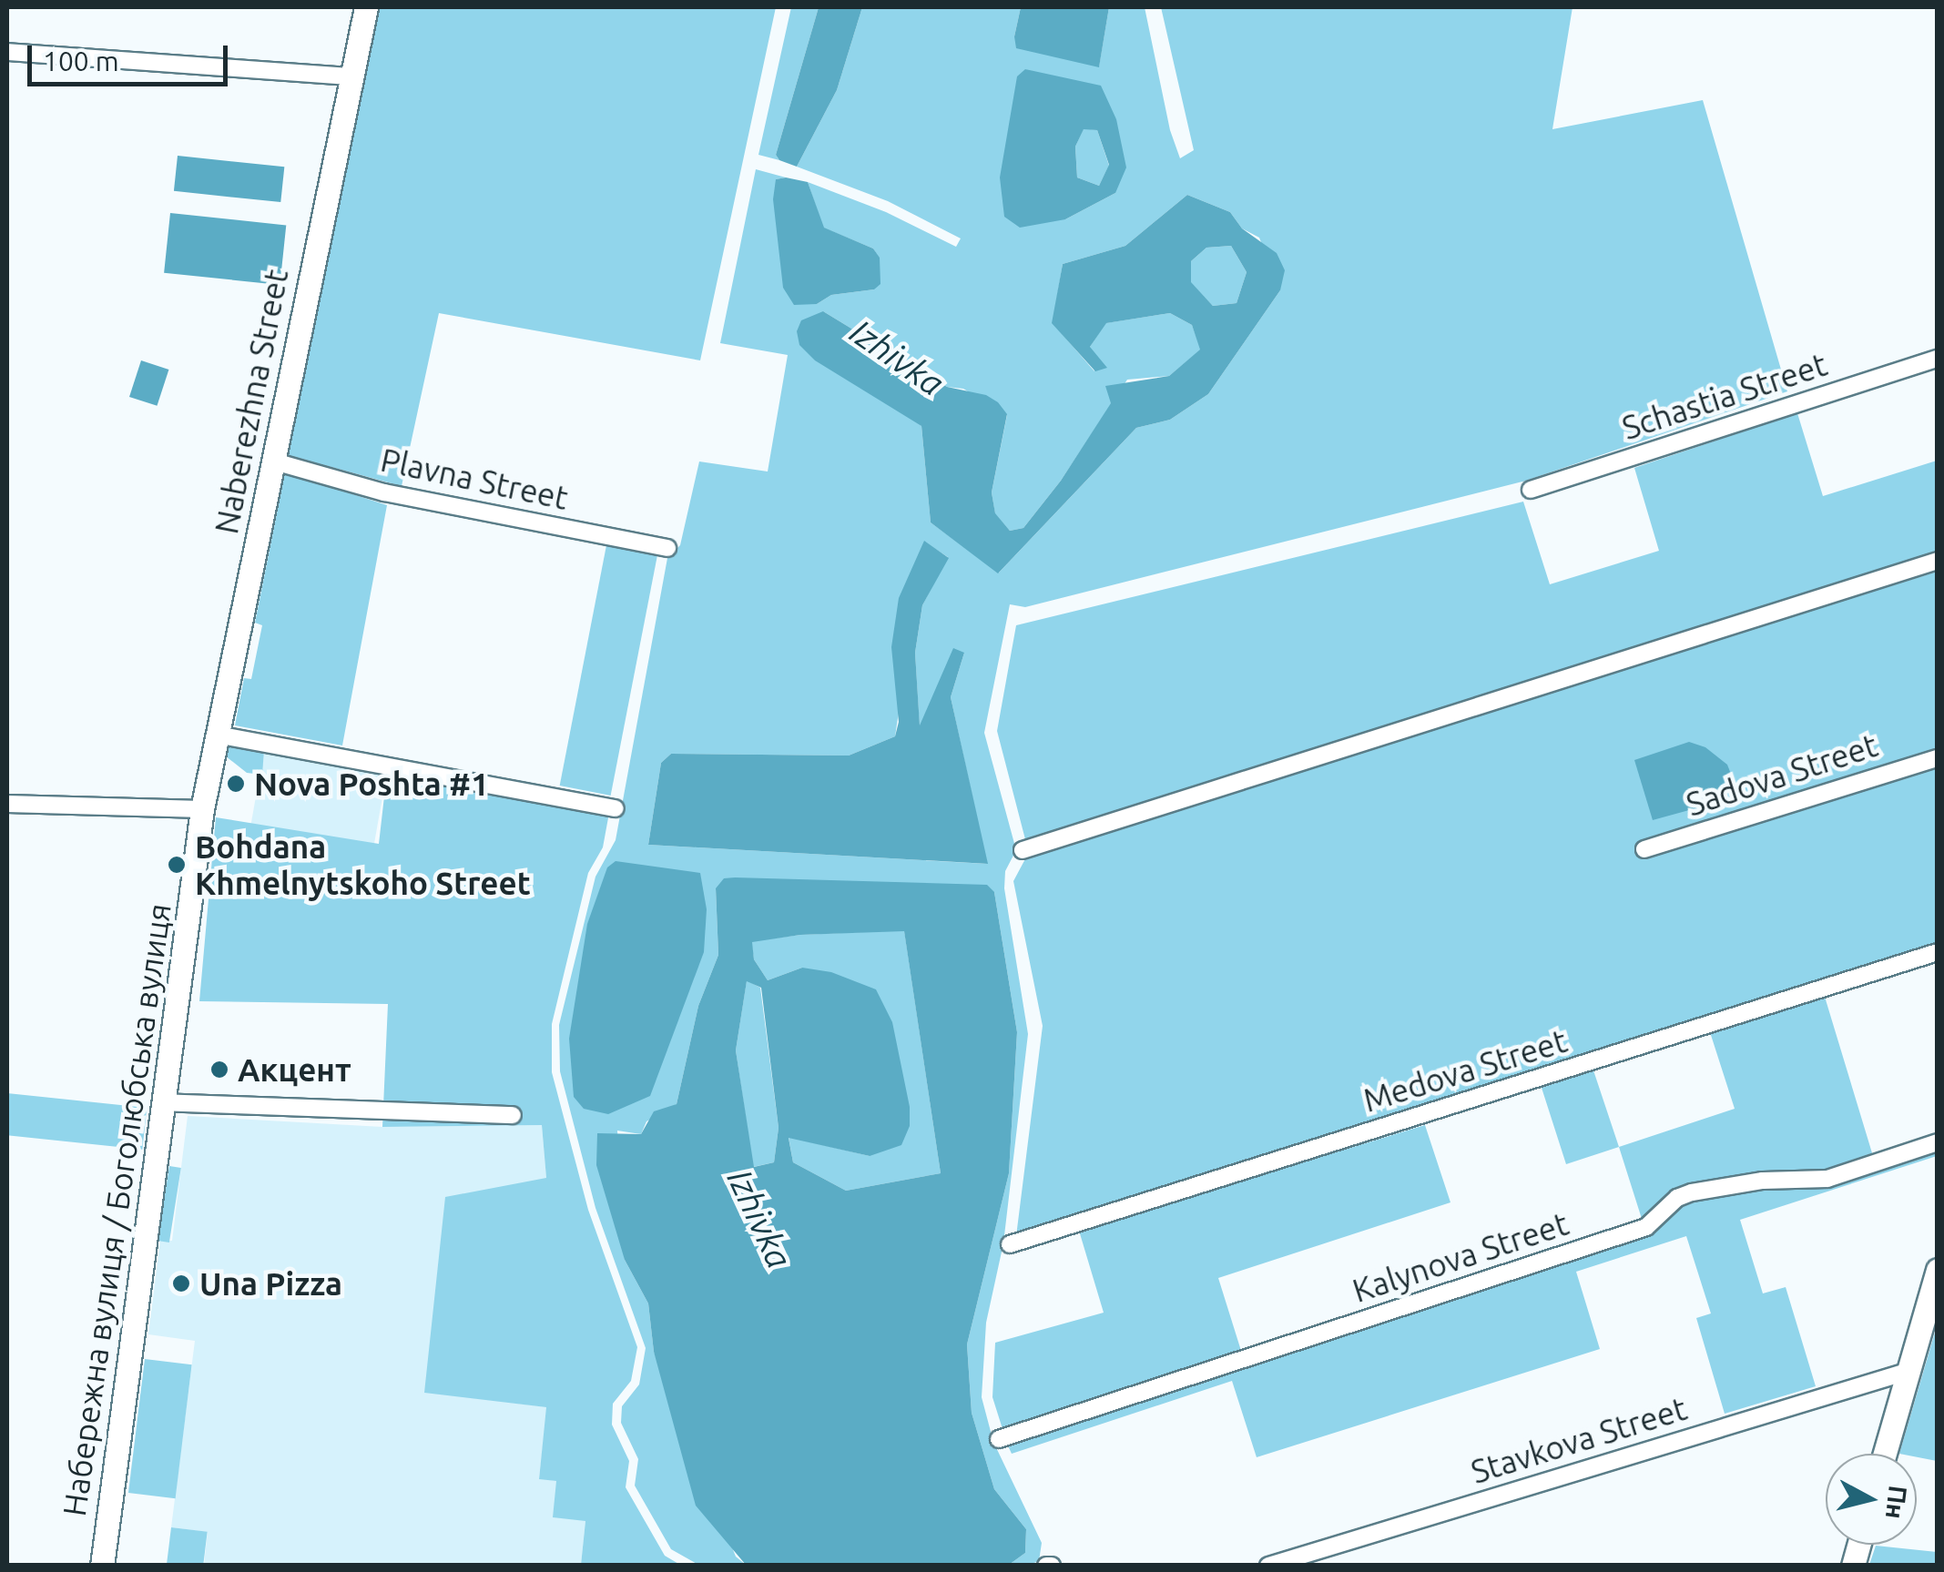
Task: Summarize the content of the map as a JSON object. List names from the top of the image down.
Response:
{
  "streets": {
    "street": [
      "Schastia Street",
      "Naberezhna Street",
      "Plavna Street",
      "Sadova Street",
      "Medova Street",
      "Набережна вулиця / Боголюбська вулиця",
      "Kalynova Street",
      "Stavkova Street"
    ]
  },
  "crossings": [
    ["Naberezhna Street", "Plavna Street"],
    ["Naberezhna Street", "Набережна вулиця / Боголюбська вулиця"]
  ],
  "water": ["Izhivka"],
  "places": [
    "Nova Poshta #1",
    "Bohdana Khmelnytskoho Street",
    "Акцент",
    "Una Pizza"
  ],
  "scale_bar": "100 m",
  "north": "right"
}
